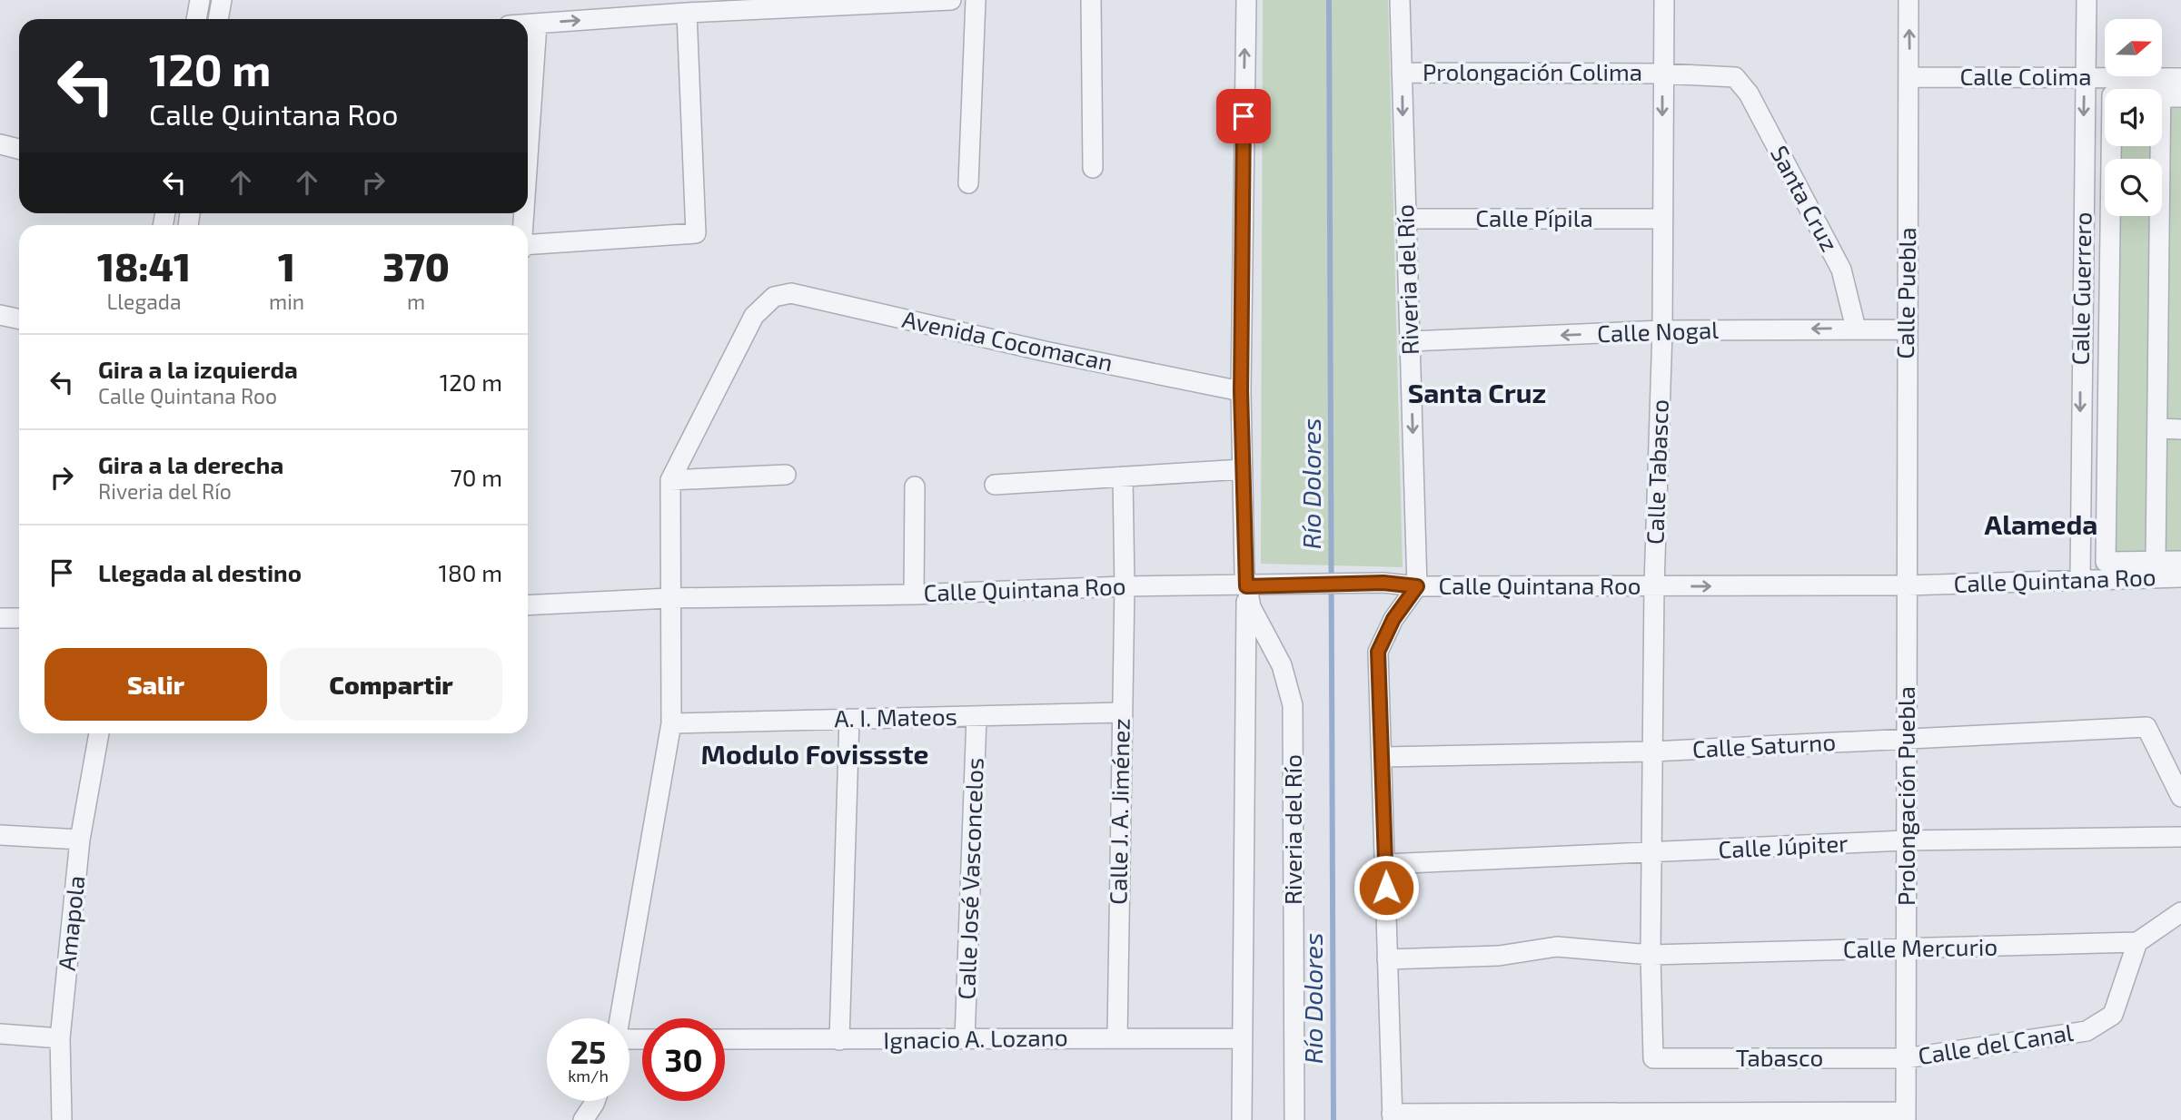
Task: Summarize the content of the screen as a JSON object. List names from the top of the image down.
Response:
{
  "streets": {
    "street": [
      "Prolongación Colima",
      "Calle Colima",
      "Santa Cruz",
      "Calle Pípila",
      "Riveria del Río",
      "Calle Guerrero",
      "Calle Puebla",
      "Calle Nogal",
      "Avenida Cocomacan",
      "Calle Tabasco",
      "Calle Quintana Roo",
      "A. I. Mateos",
      "Calle Saturno",
      "Prolongación Puebla",
      "Calle J. A. Jiménez",
      "Calle Júpiter",
      "Calle José Vasconcelos",
      "Amapola",
      "Calle Mercurio",
      "Ignacio A. Lozano",
      "Calle del Canal",
      "Tabasco"
    ]
  },
  "crossings": [
    ["Prolongación Colima", "Santa Cruz"],
    ["Prolongación Colima", "Riveria del Río"],
    ["Prolongación Colima", "Calle Tabasco"],
    ["Calle Colima", "Calle Guerrero"],
    ["Calle Colima", "Calle Puebla"],
    ["Santa Cruz", "Calle Nogal"],
    ["Calle Pípila", "Riveria del Río"],
    ["Calle Pípila", "Calle Tabasco"],
    ["Riveria del Río", "Calle Nogal"],
    ["Riveria del Río", "Avenida Cocomacan"],
    ["Riveria del Río", "Calle Quintana Roo"],
    ["Riveria del Río", "Ignacio A. Lozano"],
    ["Calle Guerrero", "Calle Quintana Roo"],
    ["Calle Puebla", "Calle Nogal"],
    ["Calle Puebla", "Calle Quintana Roo"],
    ["Calle Puebla", "Prolongación Puebla"],
    ["Calle Nogal", "Calle Tabasco"],
    ["Calle Tabasco", "Calle Quintana Roo"],
    ["Calle Tabasco", "Calle Saturno"],
    ["Calle Tabasco", "Calle Júpiter"],
    ["Calle Tabasco", "Calle Mercurio"],
    ["Calle Tabasco", "Tabasco"],
    ["Calle Quintana Roo", "Prolongación Puebla"],
    ["Calle Quintana Roo", "Calle J. A. Jiménez"],
    ["A. I. Mateos", "Calle J. A. Jiménez"],
    ["A. I. Mateos", "Calle José Vasconcelos"],
    ["Calle Saturno", "Prolongación Puebla"],
    ["Prolongación Puebla", "Calle Júpiter"],
    ["Prolongación Puebla", "Calle Mercurio"],
    ["Prolongación Puebla", "Calle del Canal"],
    ["Prolongación Puebla", "Tabasco"],
    ["Calle J. A. Jiménez", "Ignacio A. Lozano"],
    ["Calle José Vasconcelos", "Ignacio A. Lozano"],
    ["Calle Mercurio", "Calle del Canal"],
    ["Calle del Canal", "Tabasco"]
  ],
  "one_way": ["Calle Nogal"],
  "districts": ["Santa Cruz", "Alameda", "Modulo Fovissste"],
  "water": ["Río Dolores"],
  "north": "right",
  "page": {
    "turn": ["120 m", "Calle Quintana Roo"],
    "eta": [
      "18:41",
      "Llegada",
      "1",
      "min",
      "370",
      "m"
    ],
    "list": [
      {
        "name": "Gira a la izquierda",
        "note": "Calle Quintana Roo",
        "value": "120 m"
      },
      {
        "name": "Gira a la derecha",
        "note": "Riveria del Río",
        "value": "70 m"
      },
      {
        "name": "Llegada al destino",
        "value": "180 m"
      }
    ],
    "buttons": ["Salir", "Compartir"],
    "speed": "25 km/h",
    "limit": "30"
  }
}
